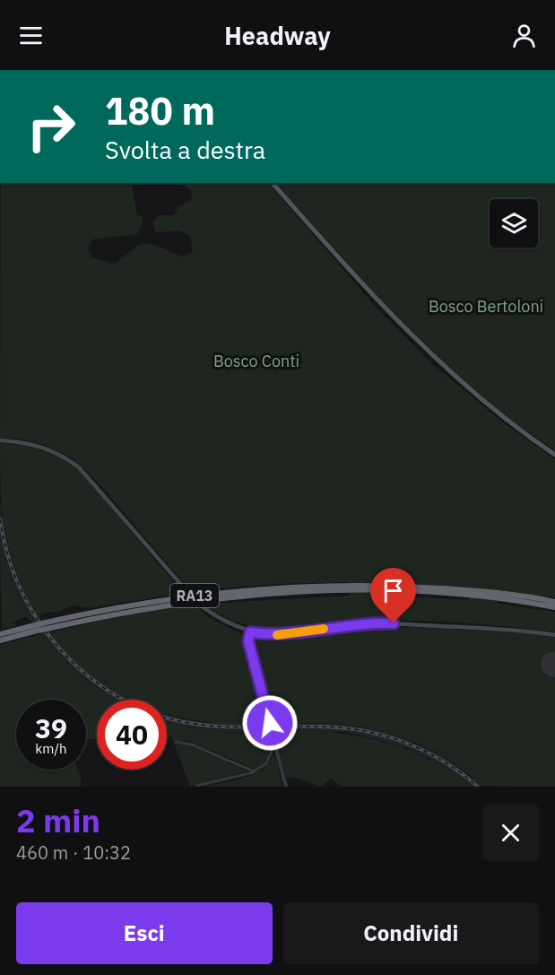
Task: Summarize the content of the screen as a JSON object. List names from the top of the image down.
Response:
{
  "streets": {
    "highway": ["RA13"]
  },
  "parks": ["Bosco Bertoloni", "Bosco Conti"],
  "page": {
    "header": "Headway",
    "turn": ["180 m", "Svolta a destra"],
    "speed": "39 km/h",
    "limit": "40",
    "heading": ["2 min", "460 m · 10:32"],
    "buttons": ["Esci", "Condividi"]
  }
}
